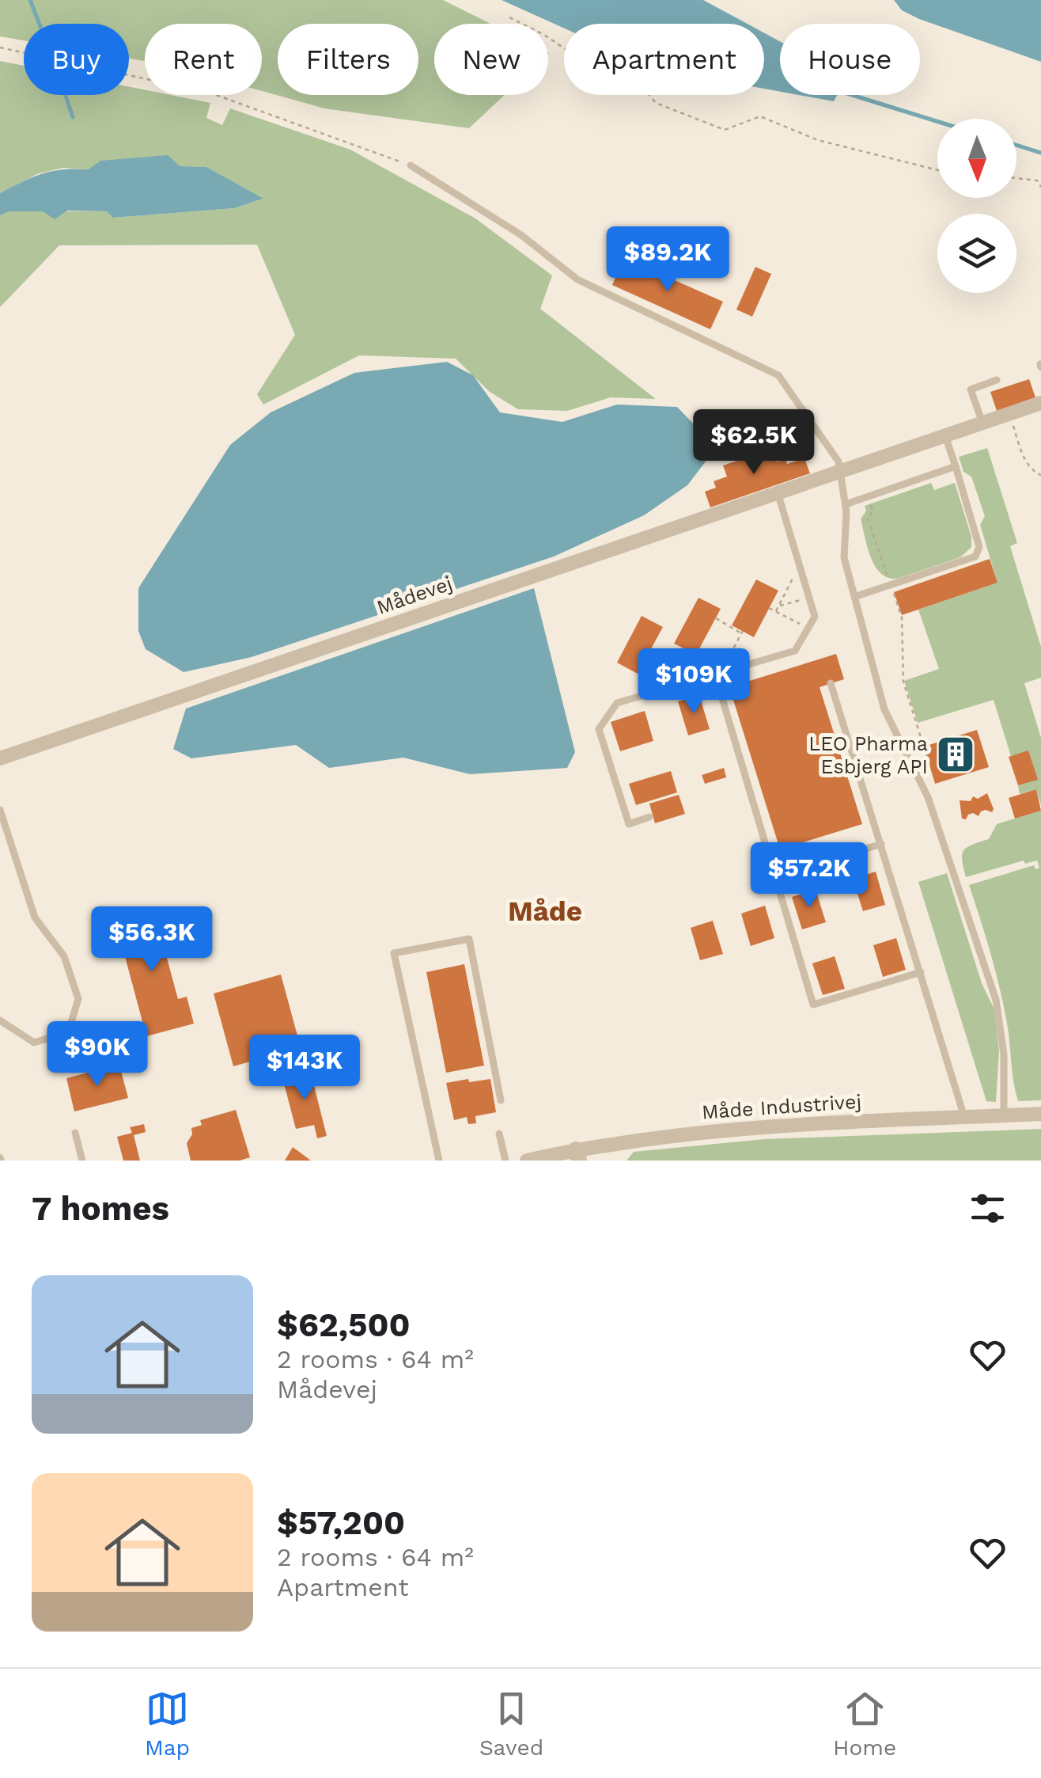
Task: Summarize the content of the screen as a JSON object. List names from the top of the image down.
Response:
{
  "streets": {
    "street": ["Mådevej", "Måde Industrivej"]
  },
  "districts": ["Måde"],
  "places": {
    "building": ["LEO Pharma Esbjerg API"]
  },
  "north": "bottom",
  "page": {
    "chip": [
      "Buy",
      "Rent",
      "Filters",
      "New",
      "Apartment",
      "House"
    ],
    "price": [
      "$89.2K",
      "$62.5K",
      "$109K",
      "$57.2K",
      "$56.3K",
      "$90K",
      "$143K"
    ],
    "heading": "7 homes",
    "list": [
      {
        "name": "$62,500",
        "note": "2 rooms · 64 m² · Mådevej"
      },
      {
        "name": "$57,200",
        "note": "2 rooms · 64 m² · Apartment"
      }
    ],
    "tabs": ["Map", "Saved", "Home"]
  }
}
